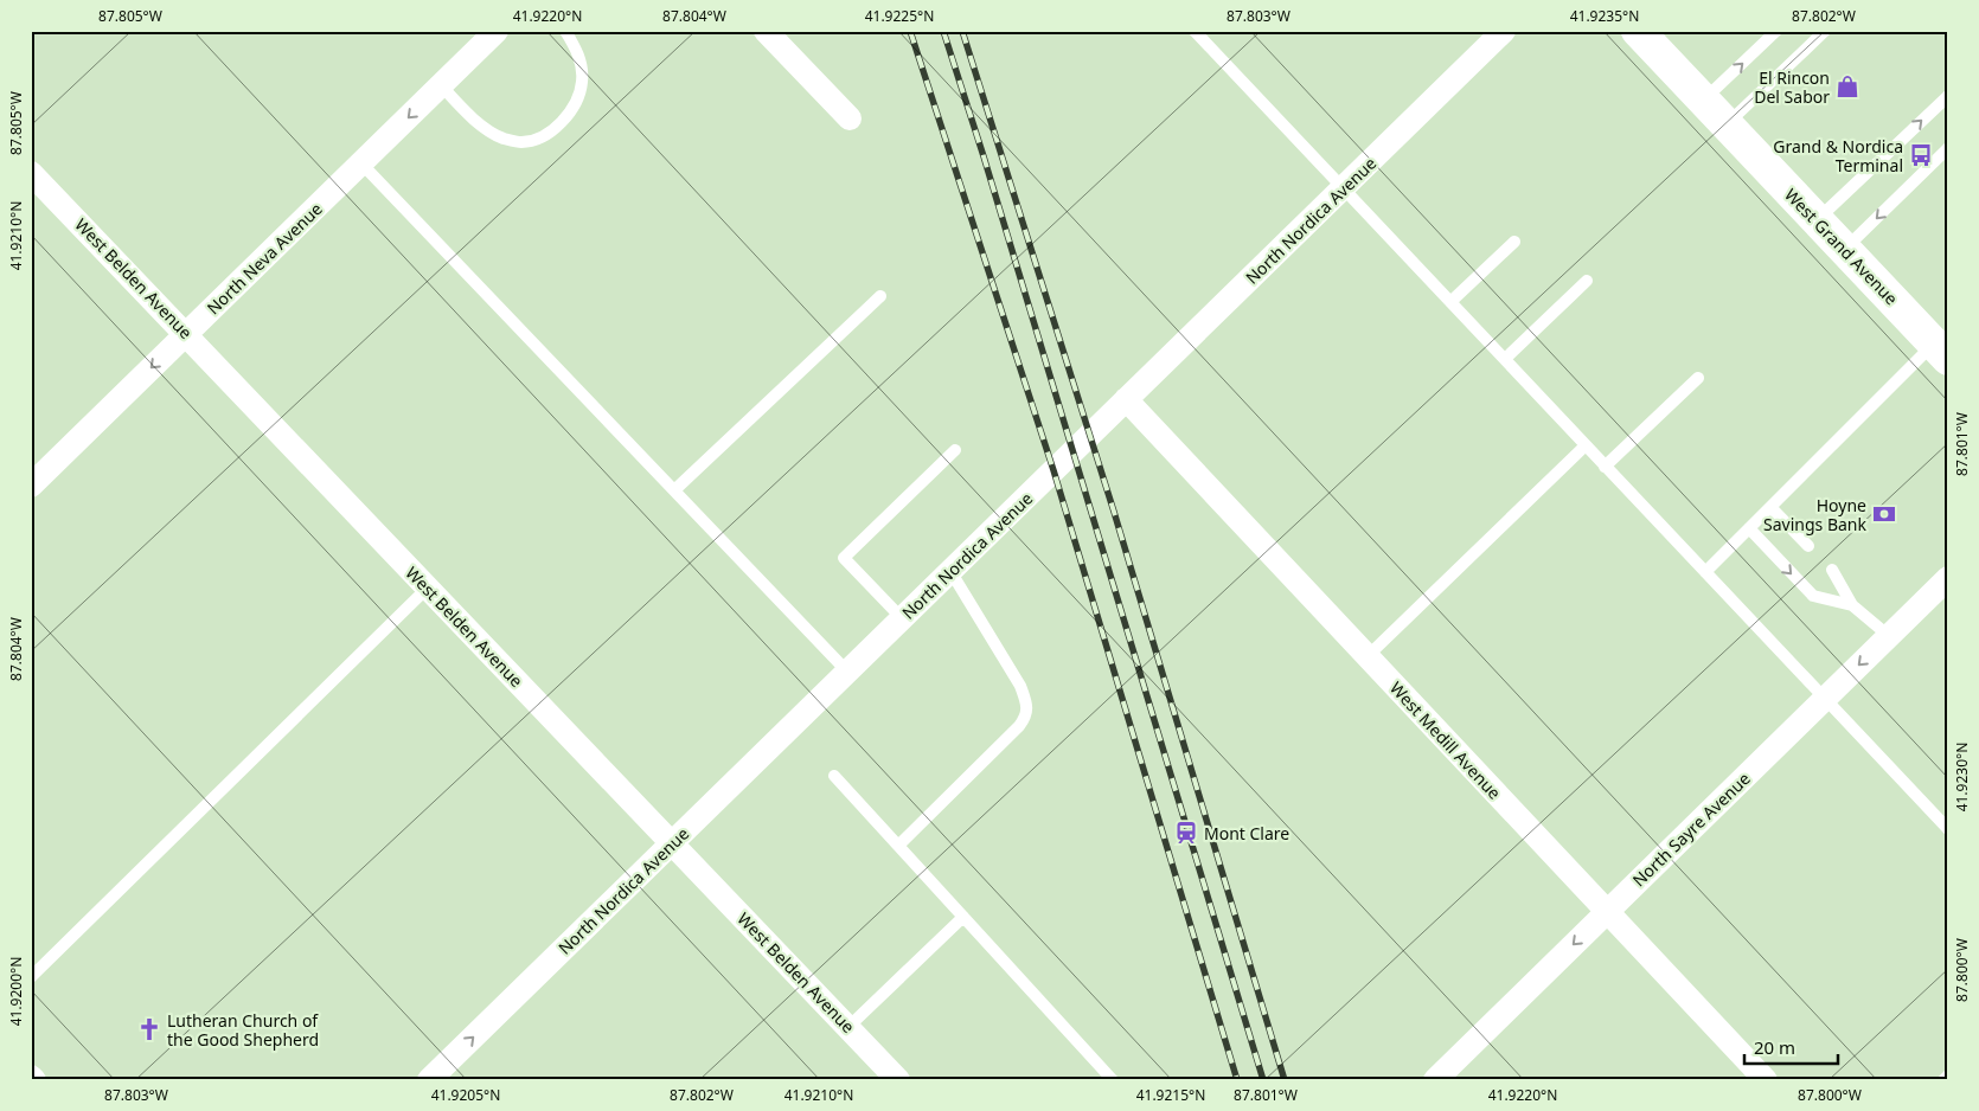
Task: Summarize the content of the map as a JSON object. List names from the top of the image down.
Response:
{
  "streets": {
    "main road": ["West Grand Avenue"],
    "street": [
      "North Nordica Avenue",
      "North Neva Avenue",
      "West Belden Avenue",
      "West Medill Avenue",
      "North Sayre Avenue"
    ]
  },
  "crossings": [
    ["North Nordica Avenue", "West Belden Avenue"],
    ["North Nordica Avenue", "West Medill Avenue"],
    ["North Neva Avenue", "West Belden Avenue"],
    ["West Medill Avenue", "North Sayre Avenue"]
  ],
  "one_way": ["North Neva Avenue", "North Sayre Avenue"],
  "places": {
    "shop": ["El Rincon Del Sabor"],
    "bus stop": ["Grand & Nordica Terminal"],
    "bank": ["Hoyne Savings Bank"],
    "station": ["Mont Clare"],
    "church": ["Lutheran Church of the Good Shepherd"]
  },
  "scale_bar": "20 m",
  "coordinates": [
    "87.805°W",
    "41.9220°N",
    "87.804°W",
    "41.9225°N",
    "87.803°W",
    "41.9235°N",
    "87.802°W",
    "41.9210°N",
    "87.801°W",
    "41.9230°N",
    "87.800°W",
    "41.9200°N",
    "41.9205°N",
    "41.9215°N"
  ]
}
